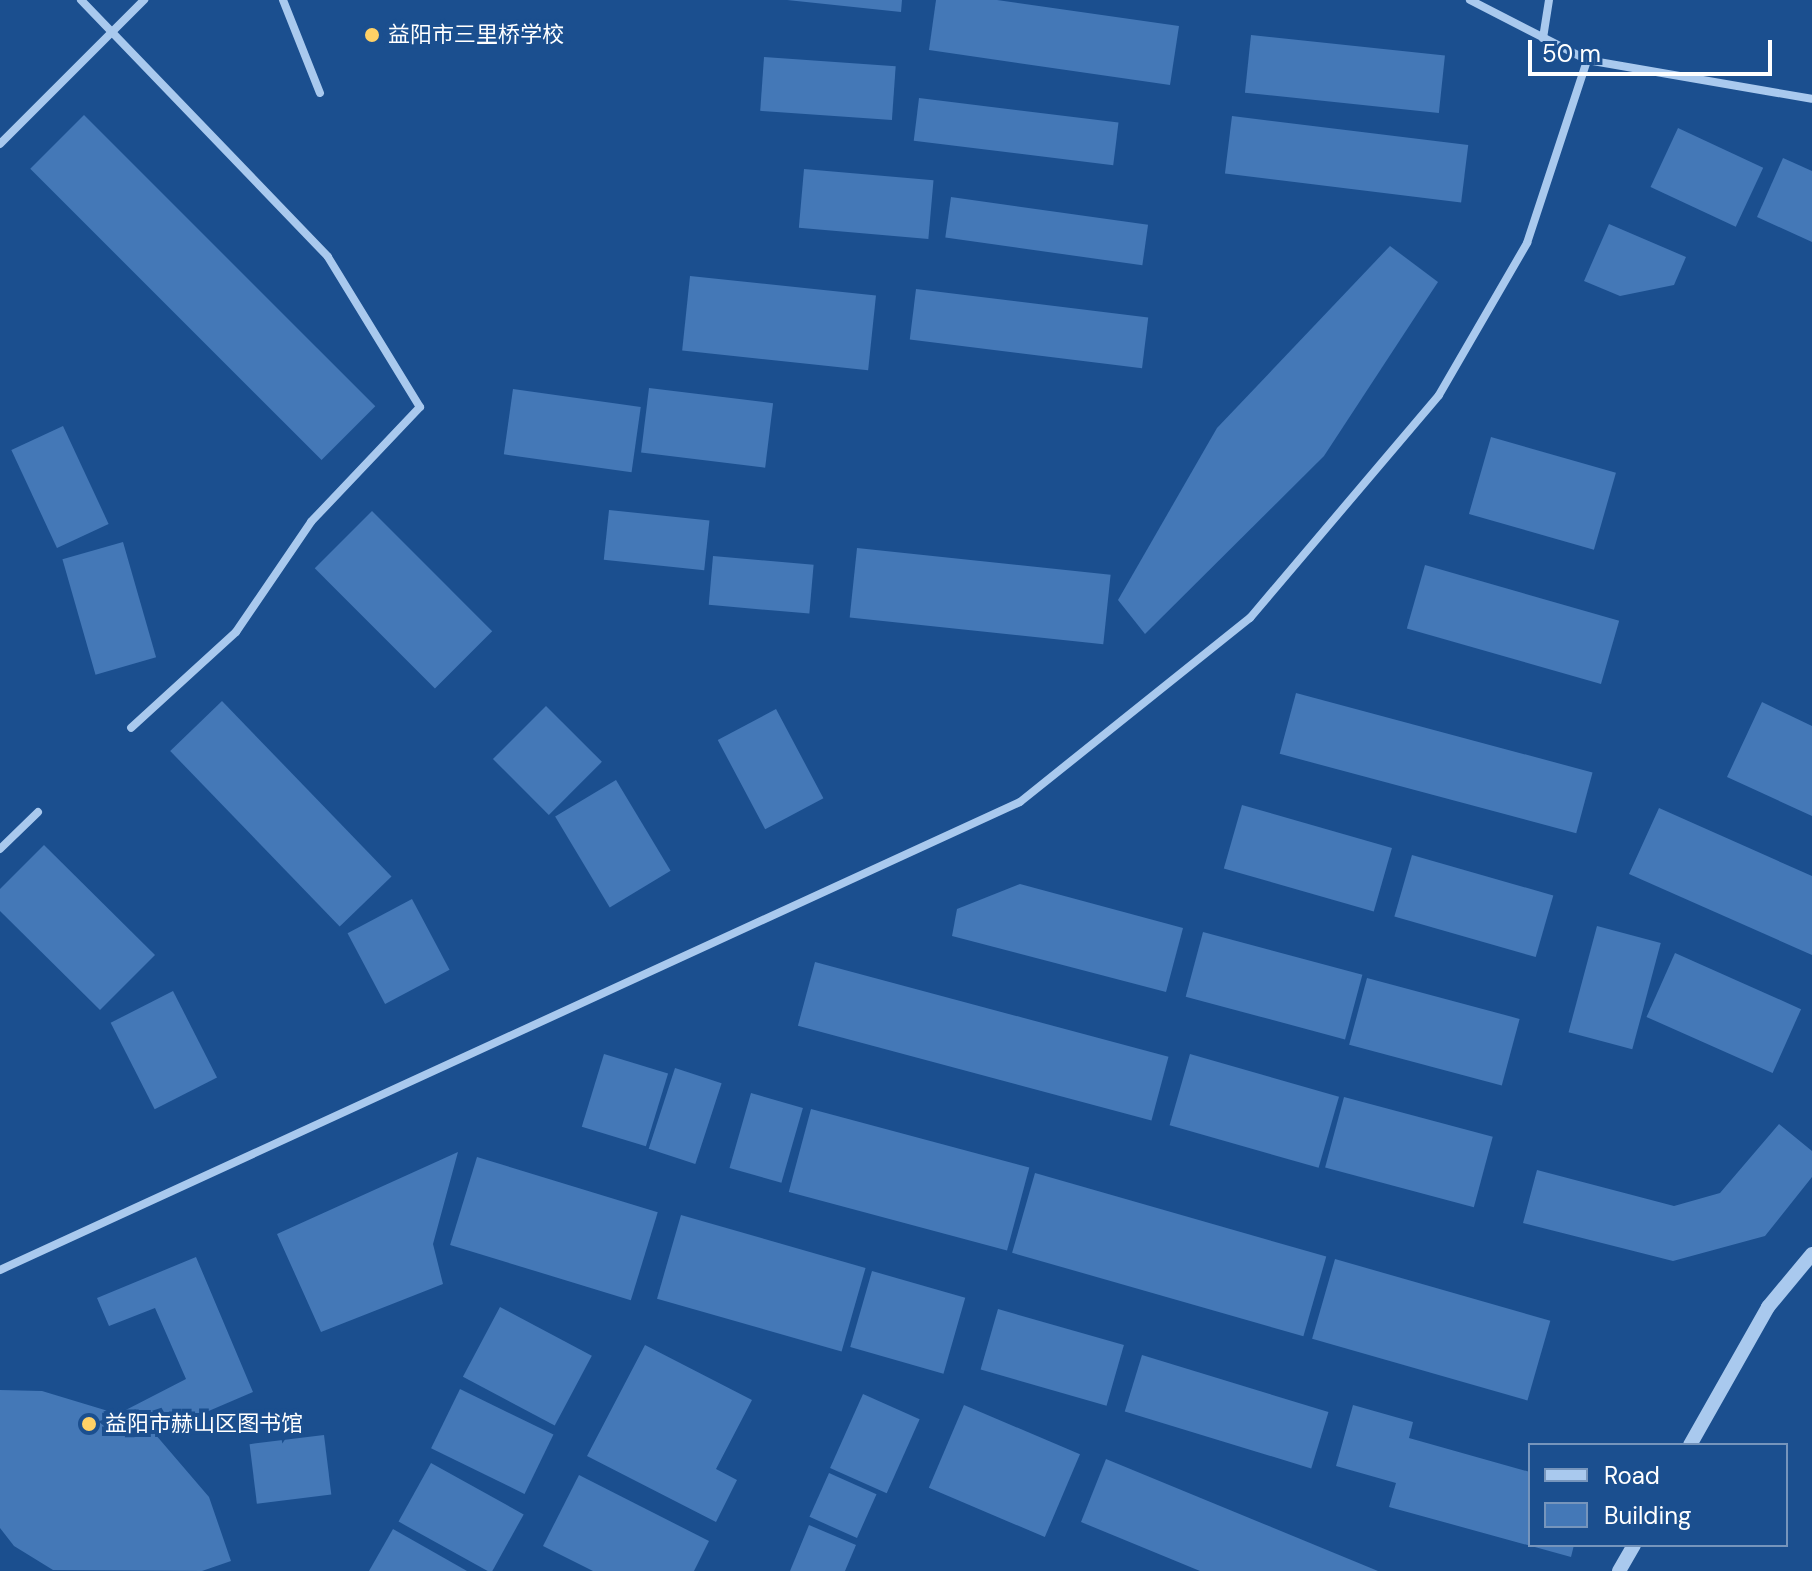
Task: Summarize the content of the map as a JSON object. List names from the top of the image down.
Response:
{
  "places": ["益阳市三里桥学校", "益阳市赫山区图书馆"],
  "legend": ["Road", "Building"],
  "scale_bar": "50 m"
}
